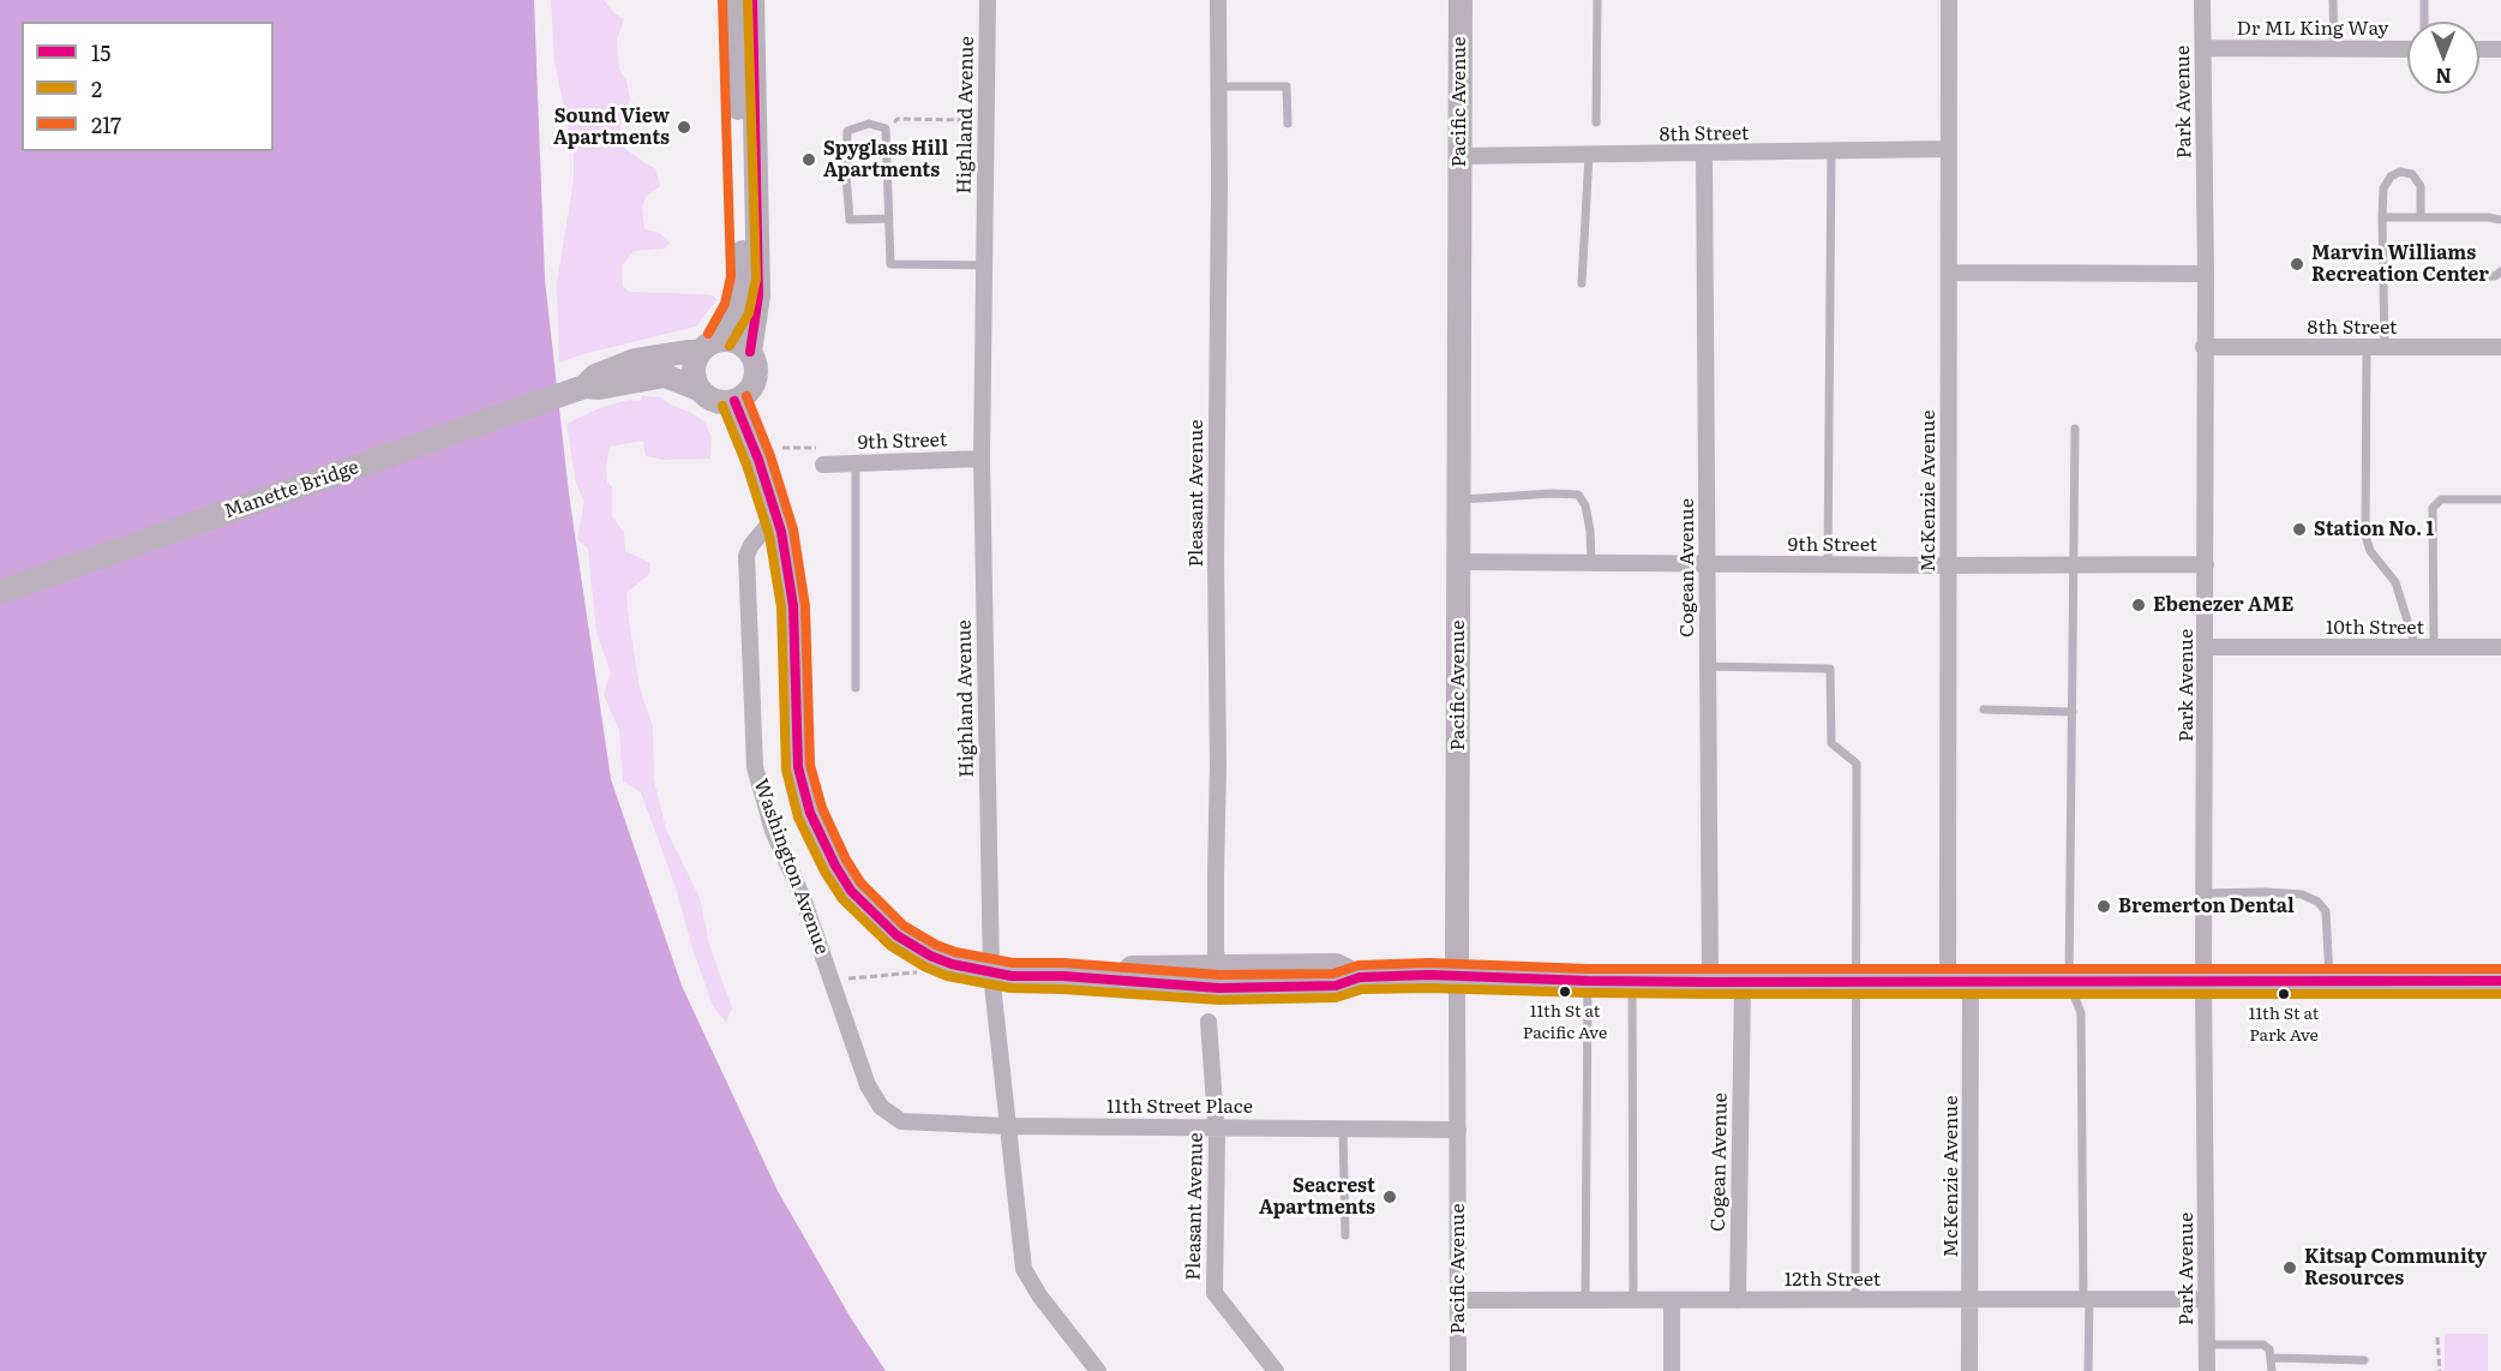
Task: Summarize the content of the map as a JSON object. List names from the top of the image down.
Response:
{
  "streets": {
    "main road": ["Pacific Avenue", "Manette Bridge"],
    "street": [
      "Dr ML King Way",
      "Park Avenue",
      "Highland Avenue",
      "8th Street",
      "9th Street",
      "McKenzie Avenue",
      "Pleasant Avenue",
      "Cogean Avenue",
      "10th Street",
      "Washington Avenue",
      "11th Street Place",
      "12th Street"
    ]
  },
  "crossings": [
    ["Dr ML King Way", "Park Avenue"],
    ["Pacific Avenue", "8th Street"],
    ["Pacific Avenue", "9th Street"],
    ["Pacific Avenue", "11th Street Place"],
    ["Pacific Avenue", "12th Street"],
    ["Park Avenue", "8th Street"],
    ["Park Avenue", "9th Street"],
    ["Park Avenue", "10th Street"],
    ["Park Avenue", "12th Street"],
    ["Highland Avenue", "9th Street"],
    ["Highland Avenue", "11th Street Place"],
    ["8th Street", "McKenzie Avenue"],
    ["8th Street", "Cogean Avenue"],
    ["9th Street", "McKenzie Avenue"],
    ["9th Street", "Cogean Avenue"],
    ["McKenzie Avenue", "12th Street"],
    ["Pleasant Avenue", "11th Street Place"],
    ["Cogean Avenue", "12th Street"],
    ["Washington Avenue", "11th Street Place"]
  ],
  "places": [
    "Sound View Apartments",
    "Spyglass Hill Apartments",
    "Marvin Williams Recreation Center",
    "Station No. 1",
    "Ebenezer AME",
    "Bremerton Dental",
    "11th St at Pacific Ave",
    "11th St at Park Ave",
    "Seacrest Apartments",
    "Kitsap Community Resources"
  ],
  "lines": ["transit line 15", "transit line 2", "transit line 217"],
  "legend": ["15", "2", "217"],
  "north": "bottom"
}
